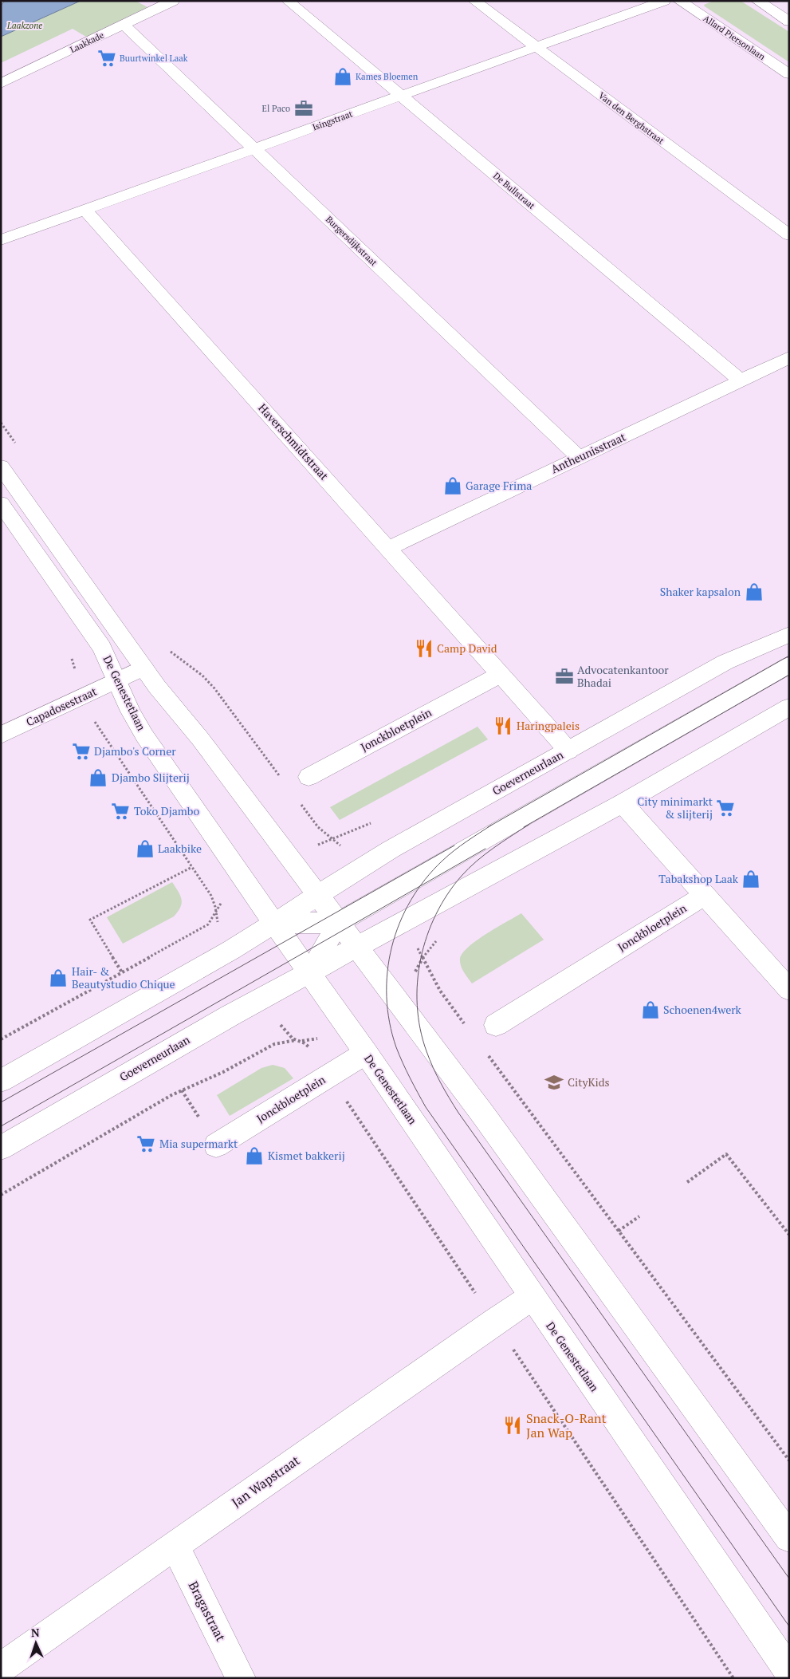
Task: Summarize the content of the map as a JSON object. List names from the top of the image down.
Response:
{
  "streets": {
    "street": [
      "Allard Piersonlaan",
      "Laakkade",
      "Van den Berghstraat",
      "Isingstraat",
      "De Bullstraat",
      "Burgersdijkstraat",
      "Haverschmidtstraat",
      "Antheunisstraat",
      "De Genestetlaan",
      "Capadosestraat",
      "Jonckbloetplein",
      "Goeverneurlaan",
      "Jan Wapstraat",
      "Bragastraat"
    ]
  },
  "crossings": [
    ["Laakkade", "Burgersdijkstraat"],
    ["Van den Berghstraat", "Isingstraat"],
    ["Isingstraat", "De Bullstraat"],
    ["Isingstraat", "Burgersdijkstraat"],
    ["Isingstraat", "Haverschmidtstraat"],
    ["De Bullstraat", "Antheunisstraat"],
    ["Burgersdijkstraat", "Antheunisstraat"],
    ["Haverschmidtstraat", "Antheunisstraat"],
    ["Haverschmidtstraat", "Jonckbloetplein"],
    ["De Genestetlaan", "Capadosestraat"],
    ["De Genestetlaan", "Jonckbloetplein"],
    ["De Genestetlaan", "Goeverneurlaan"],
    ["De Genestetlaan", "Jan Wapstraat"],
    ["Jan Wapstraat", "Bragastraat"]
  ],
  "parks": ["Laakzone"],
  "places": {
    "supermarket": [
      "Buurtwinkel Laak",
      "Djambo's Corner",
      "City minimarkt & slijterij",
      "Toko Djambo",
      "Mia supermarkt"
    ],
    "shop": [
      "Kames Bloemen",
      "Garage Frima",
      "Shaker kapsalon",
      "Djambo Slijterij",
      "Laakbike",
      "Tabakshop Laak",
      "Hair- & Beautystudio Chique",
      "Schoenen4werk",
      "Kismet bakkerij"
    ],
    "office": ["El Paco", "Advocatenkantoor Bhadai"],
    "restaurant": ["Camp David", "Haringpaleis", "Snack-O-Rant Jan Wap"],
    "school or university": ["CityKids"]
  },
  "north": "top"
}
